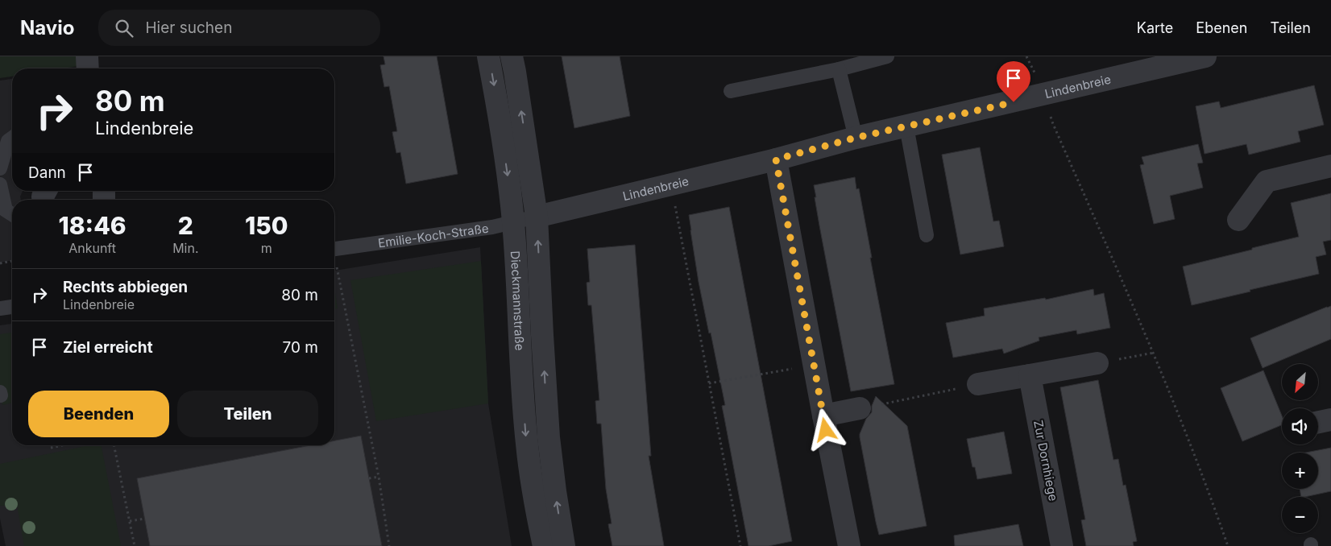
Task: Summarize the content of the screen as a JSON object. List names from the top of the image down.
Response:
{
  "streets": {
    "street": ["Lindenbreie", "Dieckmannstraße", "Zur Dornhiege"],
    "lane": ["Emilie-Koch-Straße"]
  },
  "crossings": [
    ["Lindenbreie", "Emilie-Koch-Straße"],
    ["Lindenbreie", "Dieckmannstraße"],
    ["Emilie-Koch-Straße", "Dieckmannstraße"]
  ],
  "north": "bottom left",
  "page": {
    "header": "Navio",
    "search": "Hier suchen",
    "nav": ["Karte", "Ebenen", "Teilen"],
    "turn": ["80 m", "Lindenbreie"],
    "then": "Dann",
    "eta": [
      "18:46",
      "Ankunft",
      "2",
      "Min.",
      "150",
      "m"
    ],
    "list": [
      {
        "name": "Rechts abbiegen",
        "note": "Lindenbreie",
        "value": "80 m"
      },
      {
        "name": "Ziel erreicht",
        "value": "70 m"
      }
    ],
    "map_buttons": ["+", "−"],
    "buttons": ["Beenden", "Teilen"]
  }
}
